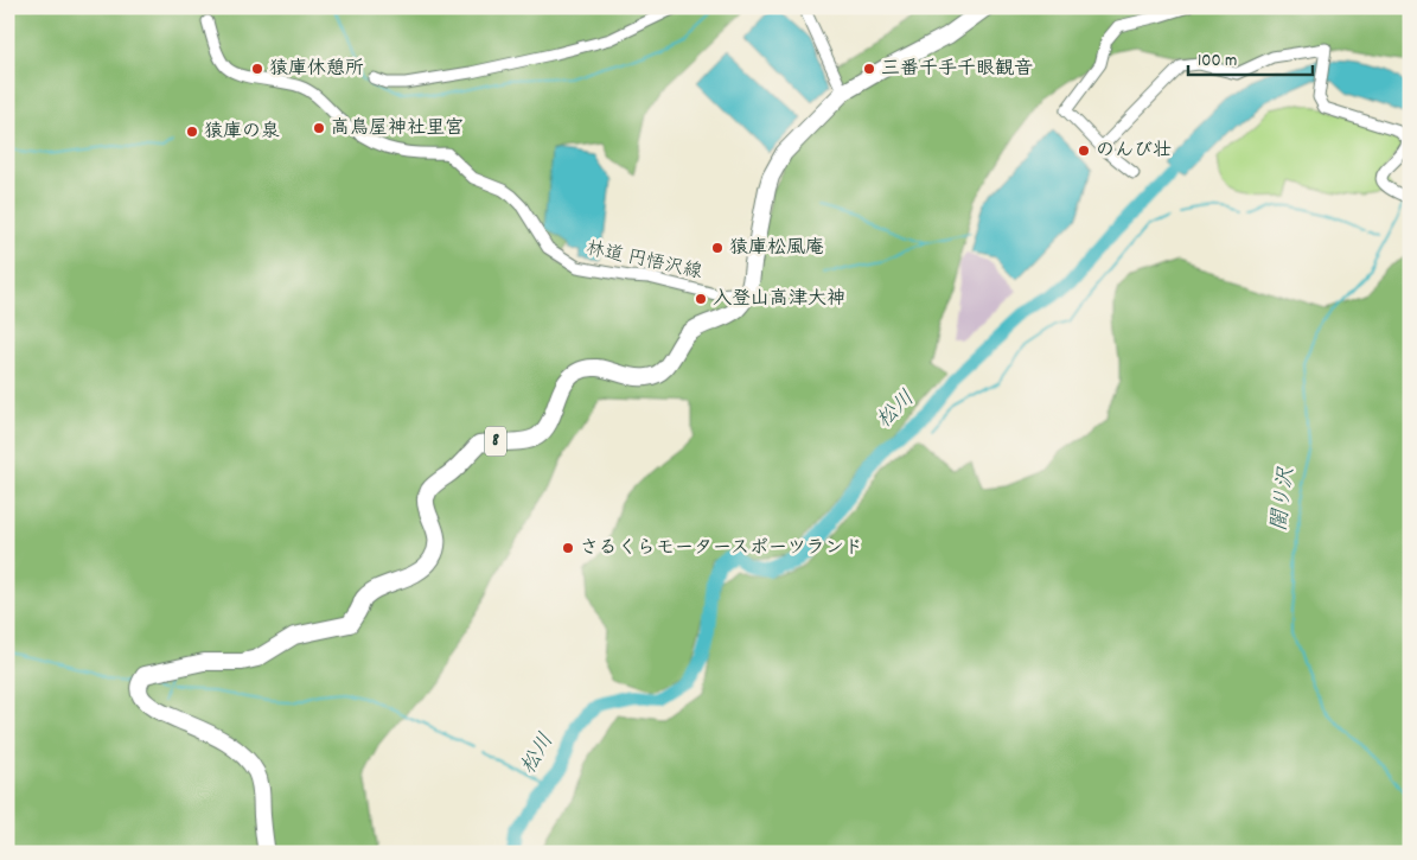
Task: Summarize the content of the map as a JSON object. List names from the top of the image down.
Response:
{
  "streets": {
    "main road": ["8"],
    "street": ["林道 円悟沢線"]
  },
  "crossings": [
    ["林道 円悟沢線", "8"]
  ],
  "water": ["松川", "闇り沢"],
  "places": [
    "猿庫休憩所",
    "三番千手千眼観音",
    "高鳥屋神社里宮",
    "猿庫の泉",
    "のんび壮",
    "猿庫松風庵",
    "入登山高津大神",
    "さるくらモータースポーツランド"
  ],
  "scale_bar": "100 m"
}
